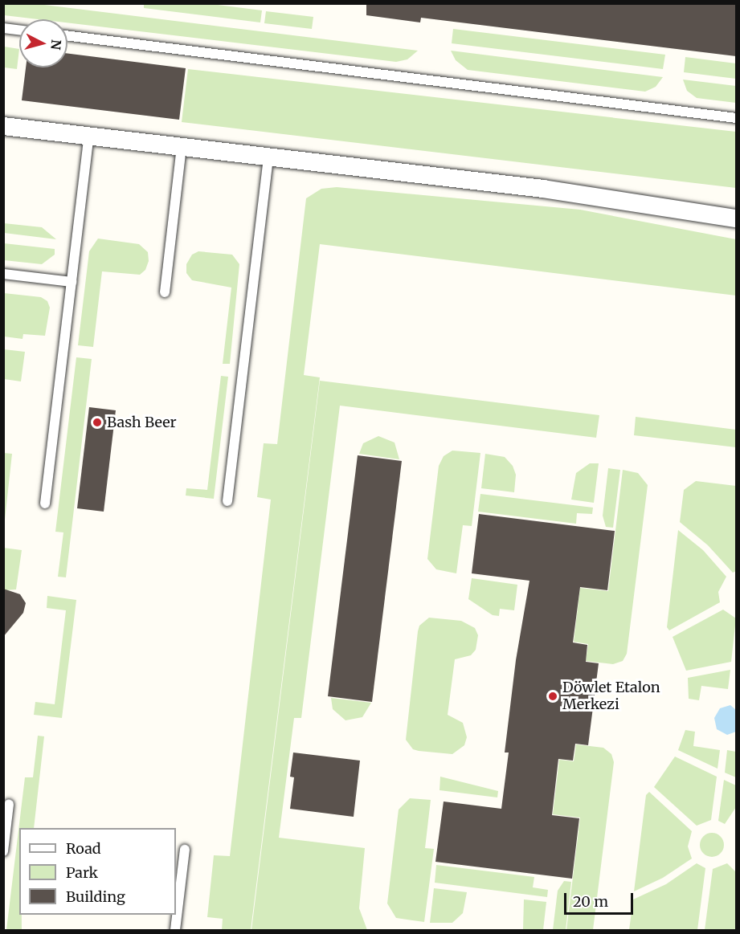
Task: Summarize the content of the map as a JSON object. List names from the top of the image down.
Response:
{
  "places": ["Bash Beer", "Döwlet Etalon Merkezi"],
  "legend": ["Road", "Park", "Building"],
  "scale_bar": "20 m",
  "north": "right"
}
